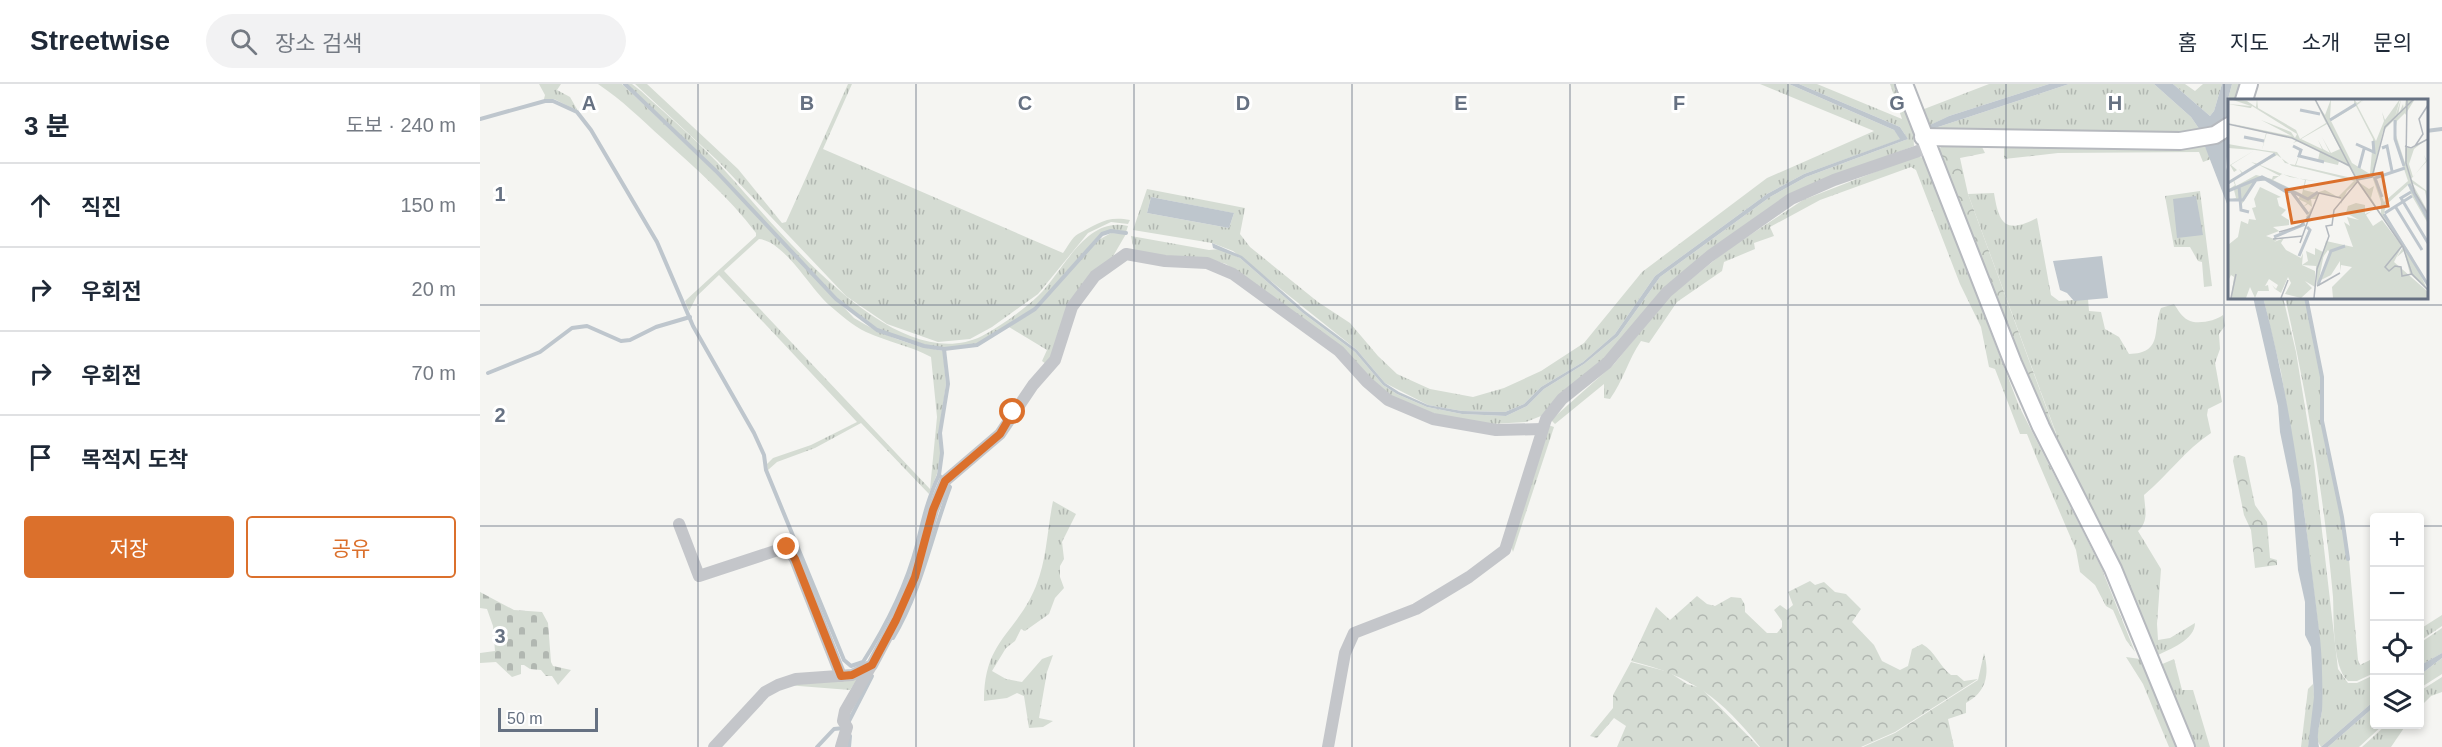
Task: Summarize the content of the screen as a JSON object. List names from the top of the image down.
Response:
{
  "scale_bar": "50 m",
  "page": {
    "header": "Streetwise",
    "search": "장소 검색",
    "nav": [
      "홈",
      "지도",
      "소개",
      "문의"
    ],
    "heading": ["3 분", "도보 · 240 m"],
    "list": [
      ["직진", "150 m"],
      ["우회전", "20 m"],
      ["우회전", "70 m"],
      "목적지 도착"
    ],
    "buttons": ["저장", "공유"],
    "map_buttons": ["+", "−"],
    "scale": "50 m"
  },
  "grid": {
    "columns": [
      "A",
      "B",
      "C",
      "D",
      "E",
      "F",
      "G",
      "H"
    ],
    "rows": ["1", "2", "3"]
  }
}
